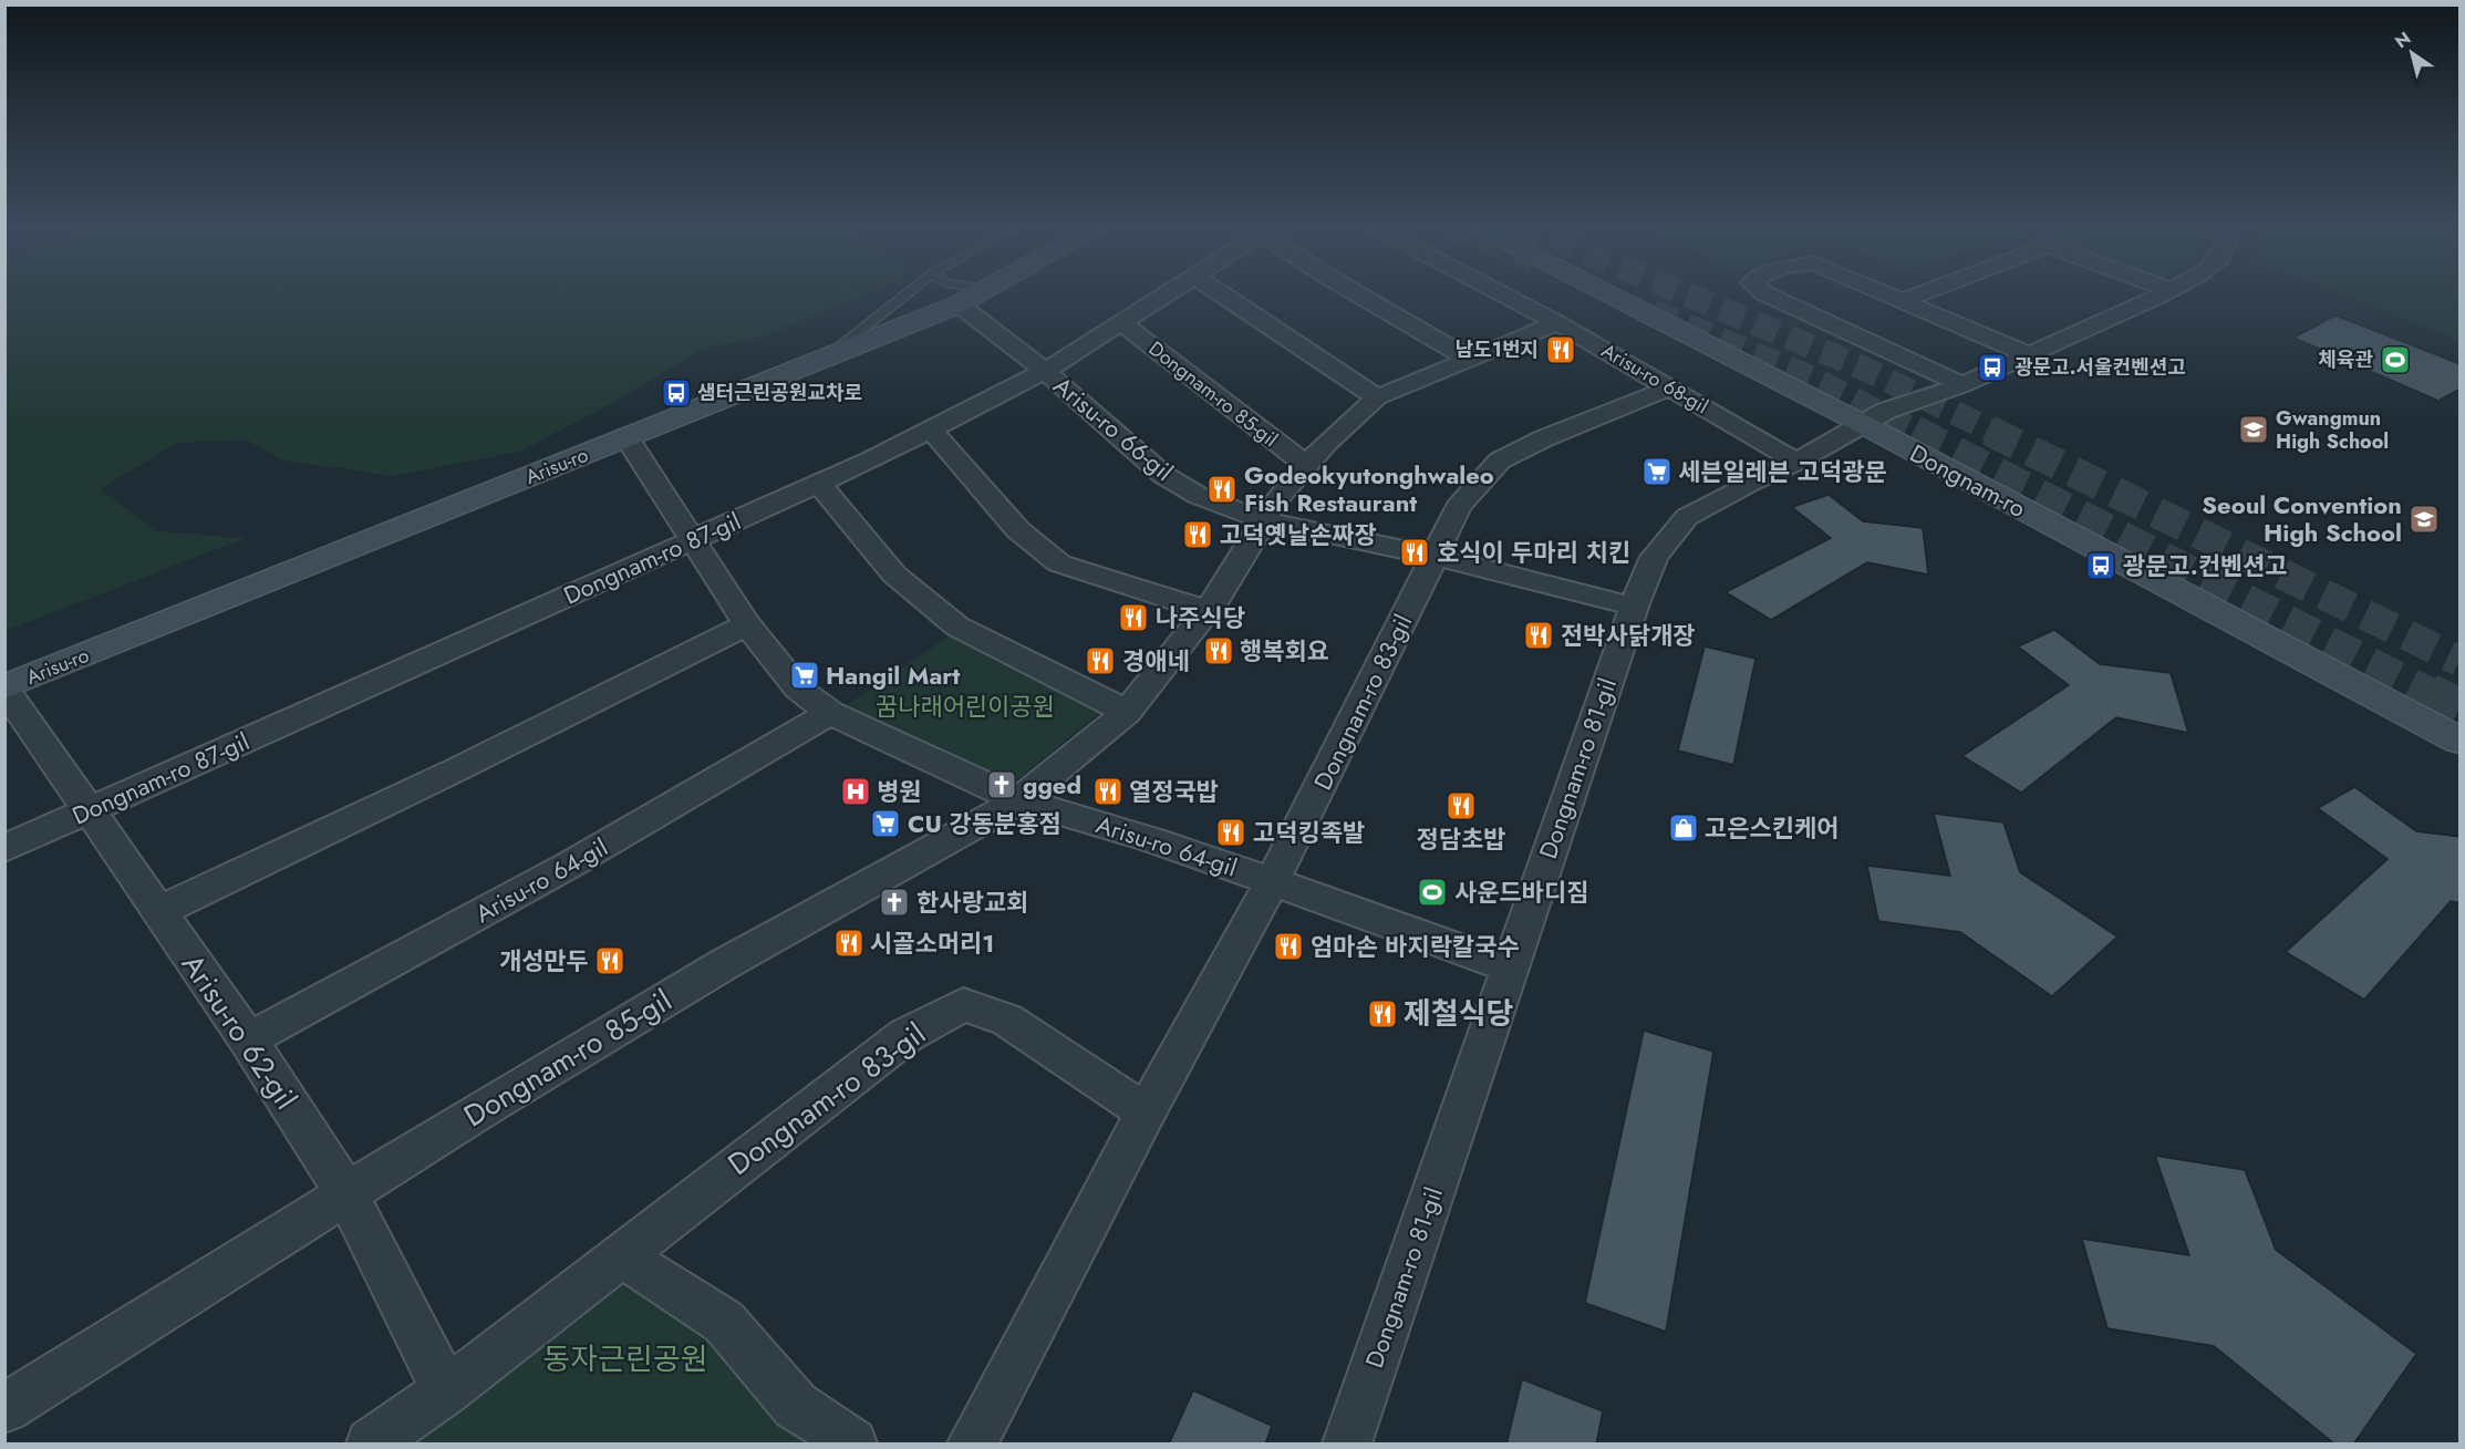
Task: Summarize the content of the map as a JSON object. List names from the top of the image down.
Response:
{
  "streets": {
    "main road": ["Arisu-ro", "Dongnam-ro"],
    "street": [
      "Arisu-ro 68-gil",
      "Dongnam-ro 85-gil",
      "Arisu-ro 66-gil",
      "Dongnam-ro 87-gil",
      "Dongnam-ro 83-gil",
      "Dongnam-ro 81-gil",
      "Arisu-ro 64-gil",
      "Arisu-ro 62-gil"
    ]
  },
  "crossings": [
    ["Arisu-ro 68-gil", "Dongnam-ro 85-gil"],
    ["Arisu-ro 68-gil", "Dongnam-ro 83-gil"],
    ["Arisu-ro 68-gil", "Dongnam-ro 81-gil"],
    ["Dongnam-ro 85-gil", "Arisu-ro 66-gil"],
    ["Dongnam-ro 85-gil", "Dongnam-ro 87-gil"],
    ["Dongnam-ro 85-gil", "Arisu-ro 64-gil"],
    ["Dongnam-ro 85-gil", "Arisu-ro 62-gil"],
    ["Arisu-ro 66-gil", "Arisu-ro"],
    ["Arisu-ro 66-gil", "Dongnam-ro 87-gil"],
    ["Arisu-ro 66-gil", "Dongnam-ro 83-gil"],
    ["Arisu-ro 66-gil", "Dongnam-ro 81-gil"],
    ["Arisu-ro", "Arisu-ro 64-gil"],
    ["Arisu-ro", "Arisu-ro 62-gil"],
    ["Dongnam-ro", "Dongnam-ro 81-gil"],
    ["Dongnam-ro 87-gil", "Arisu-ro 64-gil"],
    ["Dongnam-ro 87-gil", "Arisu-ro 62-gil"],
    ["Dongnam-ro 83-gil", "Arisu-ro 64-gil"],
    ["Dongnam-ro 83-gil", "Arisu-ro 62-gil"],
    ["Dongnam-ro 81-gil", "Arisu-ro 64-gil"],
    ["Arisu-ro 64-gil", "Arisu-ro 62-gil"]
  ],
  "parks": ["꿈나래어린이공원", "동자근린공원"],
  "places": {
    "restaurant": [
      "남도1번지",
      "Godeokyutonghwaleo Fish Restaurant",
      "고덕옛날손짜장",
      "호식이 두마리 치킨",
      "나주식당",
      "전박사닭개장",
      "행복회요",
      "경애네",
      "열정국밥",
      "정담초밥",
      "고덕킹족발",
      "시골소머리1",
      "엄마손 바지락칼국수",
      "개성만두",
      "제철식당"
    ],
    "sports": ["체육관", "사운드바디짐"],
    "bus stop": ["광문고.서울컨벤션고", "샘터근린공원교차로", "광문고.컨벤션고"],
    "school or university": ["Gwangmun High School", "Seoul Convention High School"],
    "supermarket": ["세븐일레븐 고덕광문", "Hangil Mart", "CU 강동분홍점"],
    "church": ["gged", "한사랑교회"],
    "hospital": ["병원"],
    "shop": ["고은스킨케어"]
  },
  "north": "top left"
}
